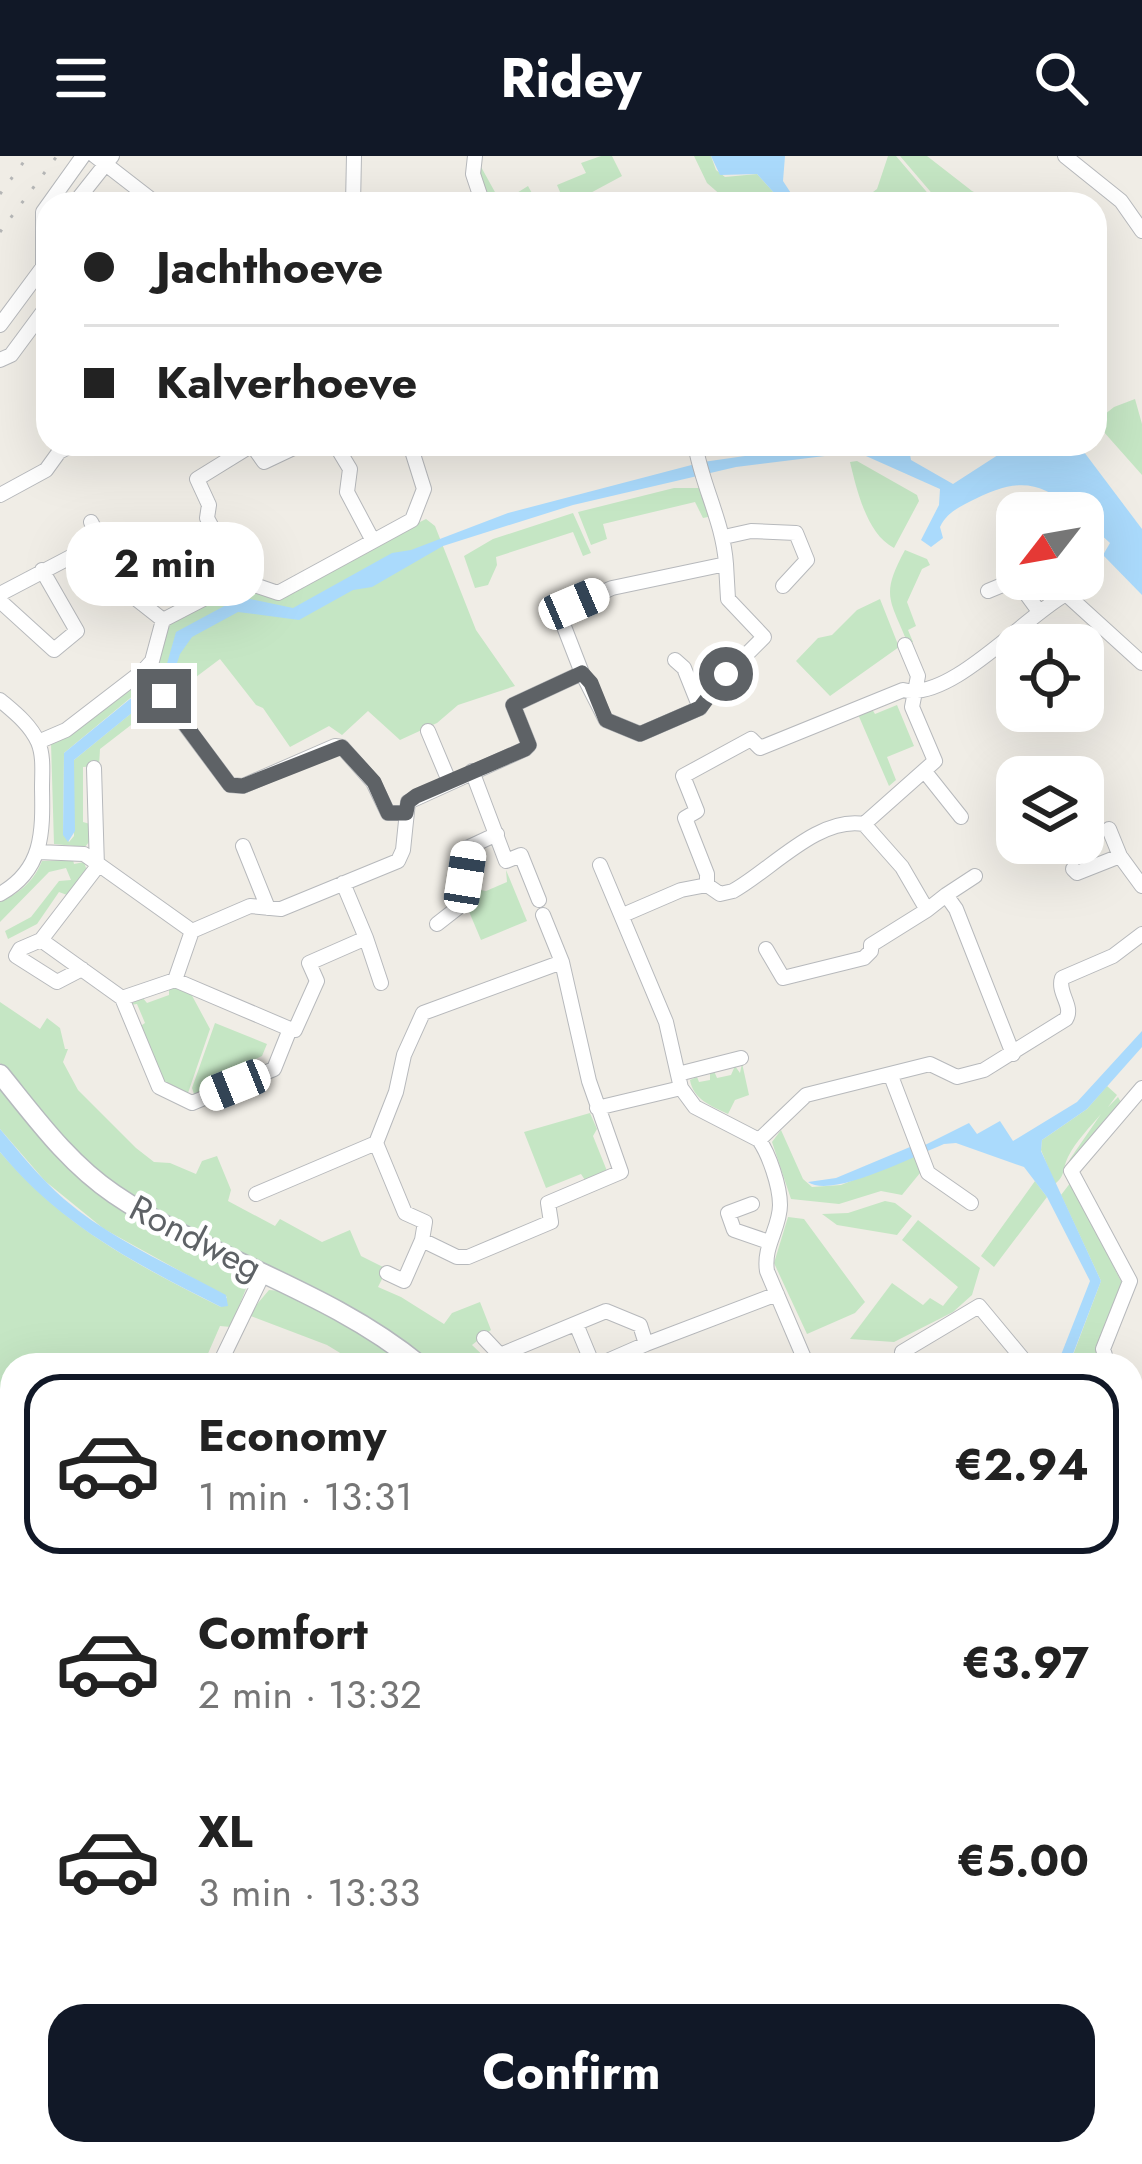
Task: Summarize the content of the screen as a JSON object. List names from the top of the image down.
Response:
{
  "streets": {
    "main road": ["Rondweg"]
  },
  "north": "bottom left",
  "page": {
    "header": "Ridey",
    "banner": ["Jachthoeve", "Kalverhoeve"],
    "bubble": "2 min",
    "list": [
      {
        "name": "Economy",
        "note": "1 min · 13:31",
        "value": "€2.94"
      },
      {
        "name": "Comfort",
        "note": "2 min · 13:32",
        "value": "€3.97"
      },
      {
        "name": "XL",
        "note": "3 min · 13:33",
        "value": "€5.00"
      }
    ],
    "buttons": "Confirm"
  }
}
